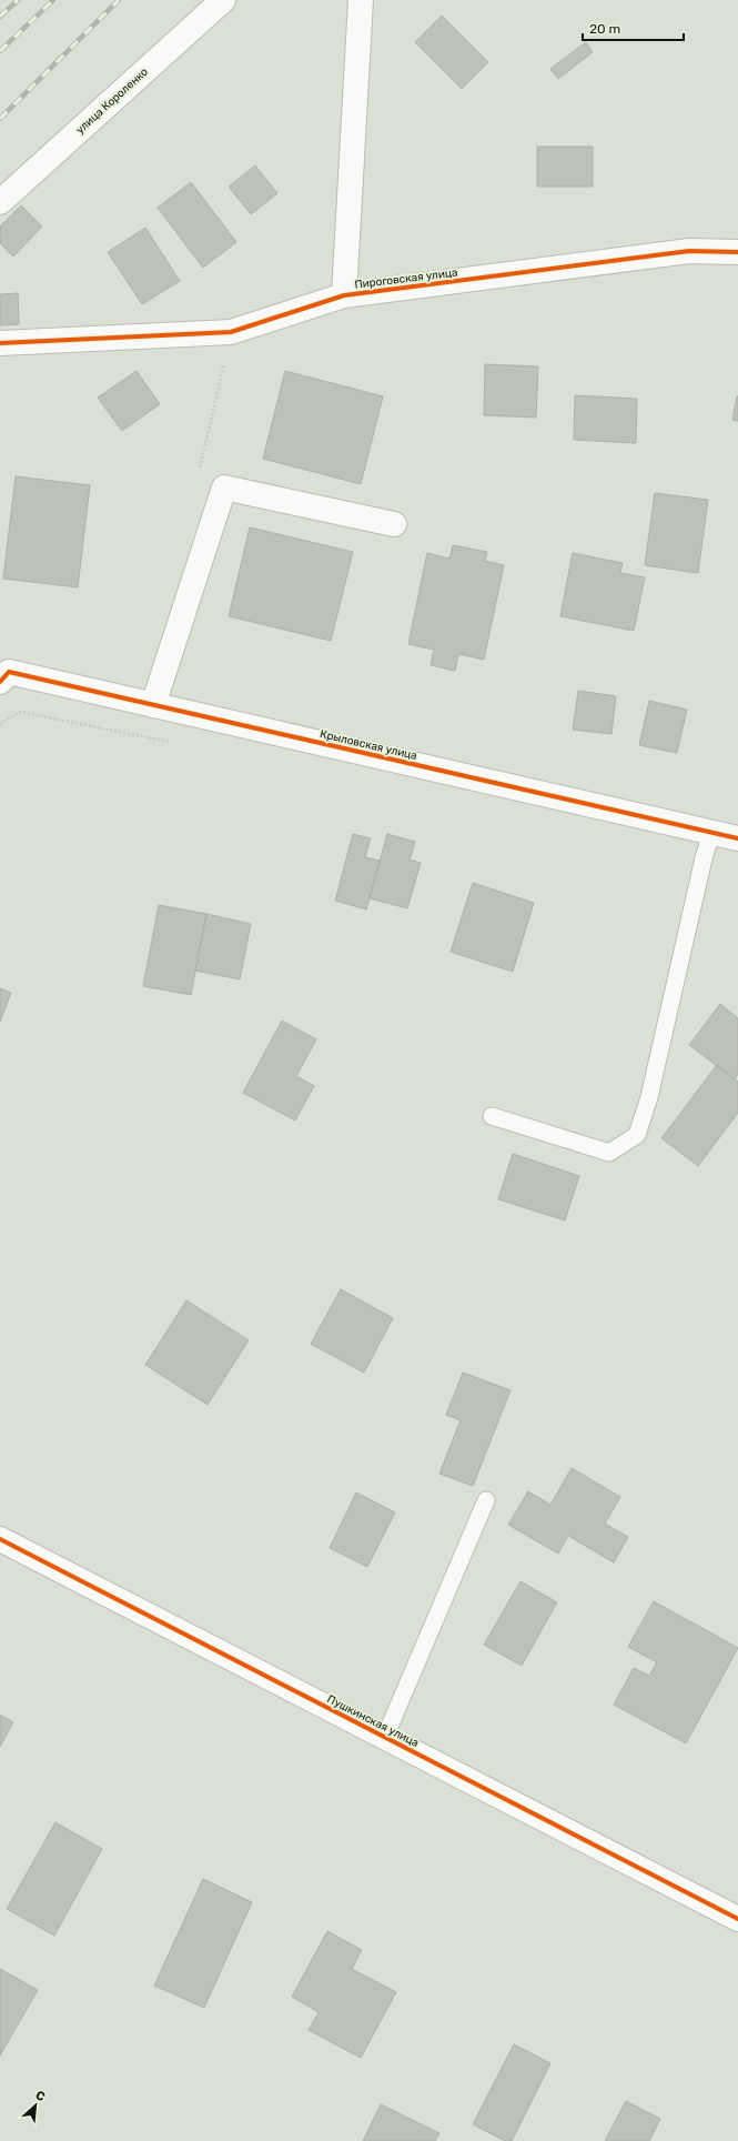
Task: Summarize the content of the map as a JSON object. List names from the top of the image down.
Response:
{
  "streets": {
    "street": [
      "улица Короленко",
      "Пироговская улица",
      "Крыловская улица",
      "Пушкинская улица"
    ]
  },
  "scale_bar": "20 m",
  "north": "top right"
}
